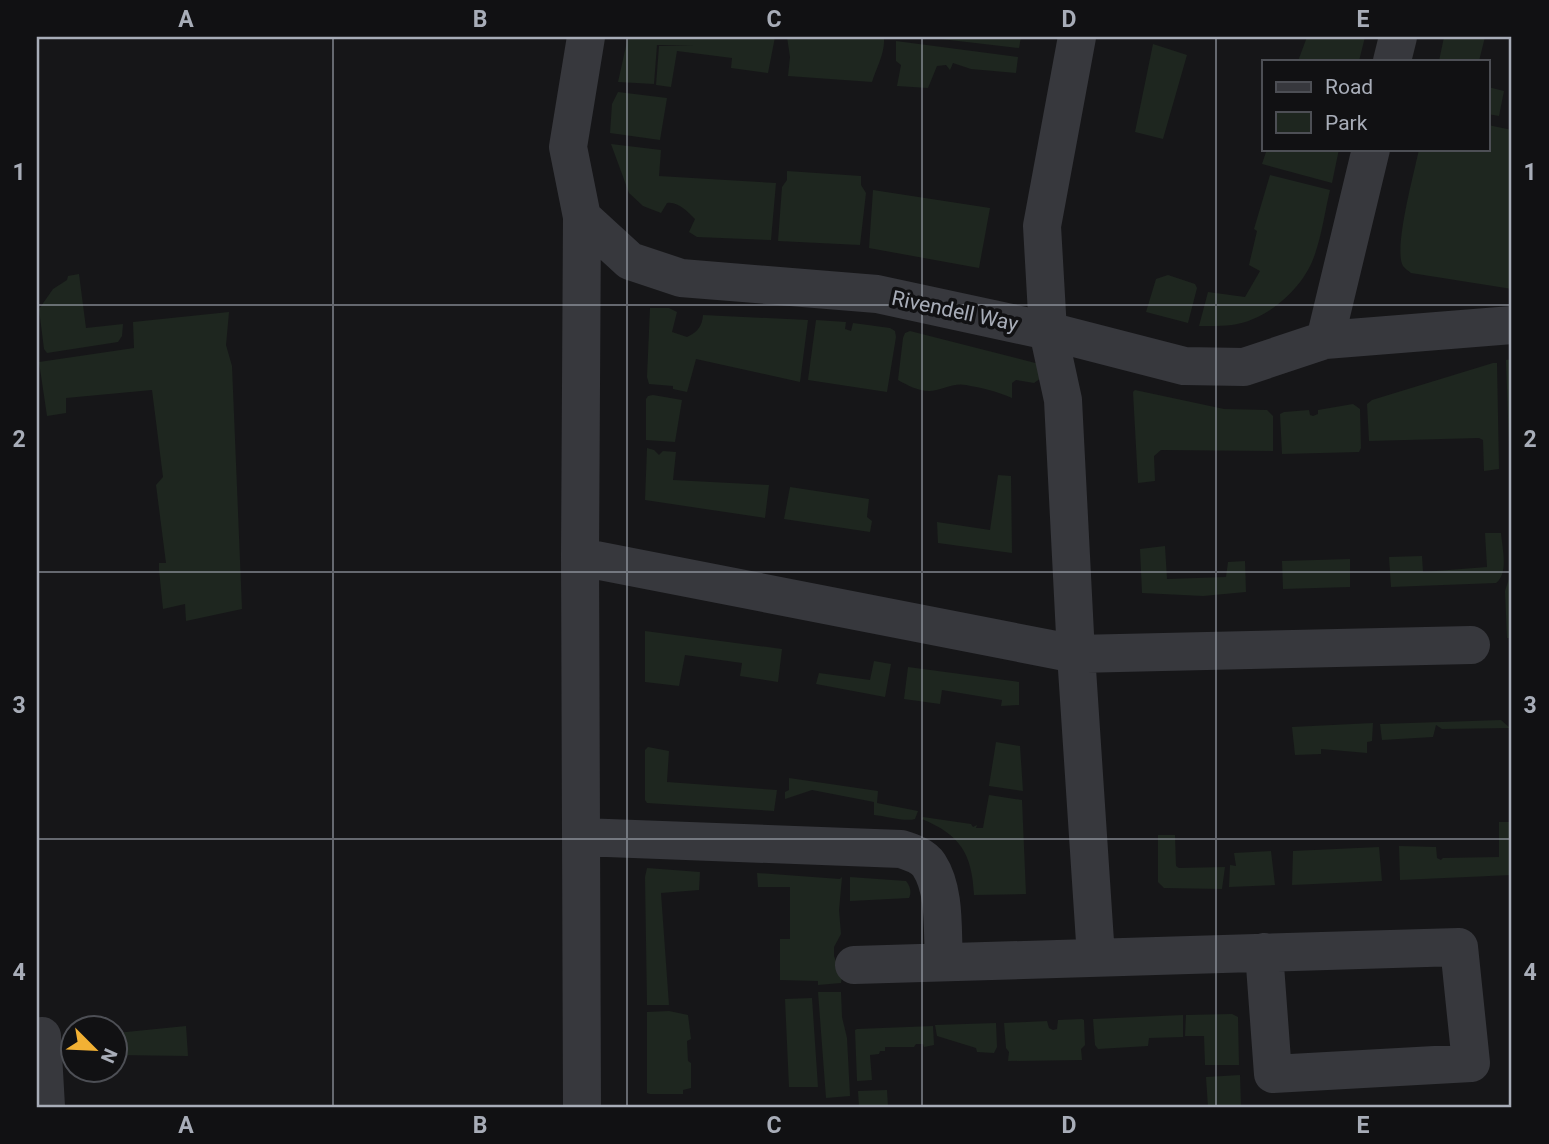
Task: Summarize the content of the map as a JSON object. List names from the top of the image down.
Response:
{
  "streets": {
    "street": ["Rivendell Way"]
  },
  "legend": ["Road", "Park"],
  "north": "bottom right",
  "grid": {
    "columns": [
      "A",
      "B",
      "C",
      "D",
      "E"
    ],
    "rows": [
      "1",
      "2",
      "3",
      "4"
    ]
  }
}
